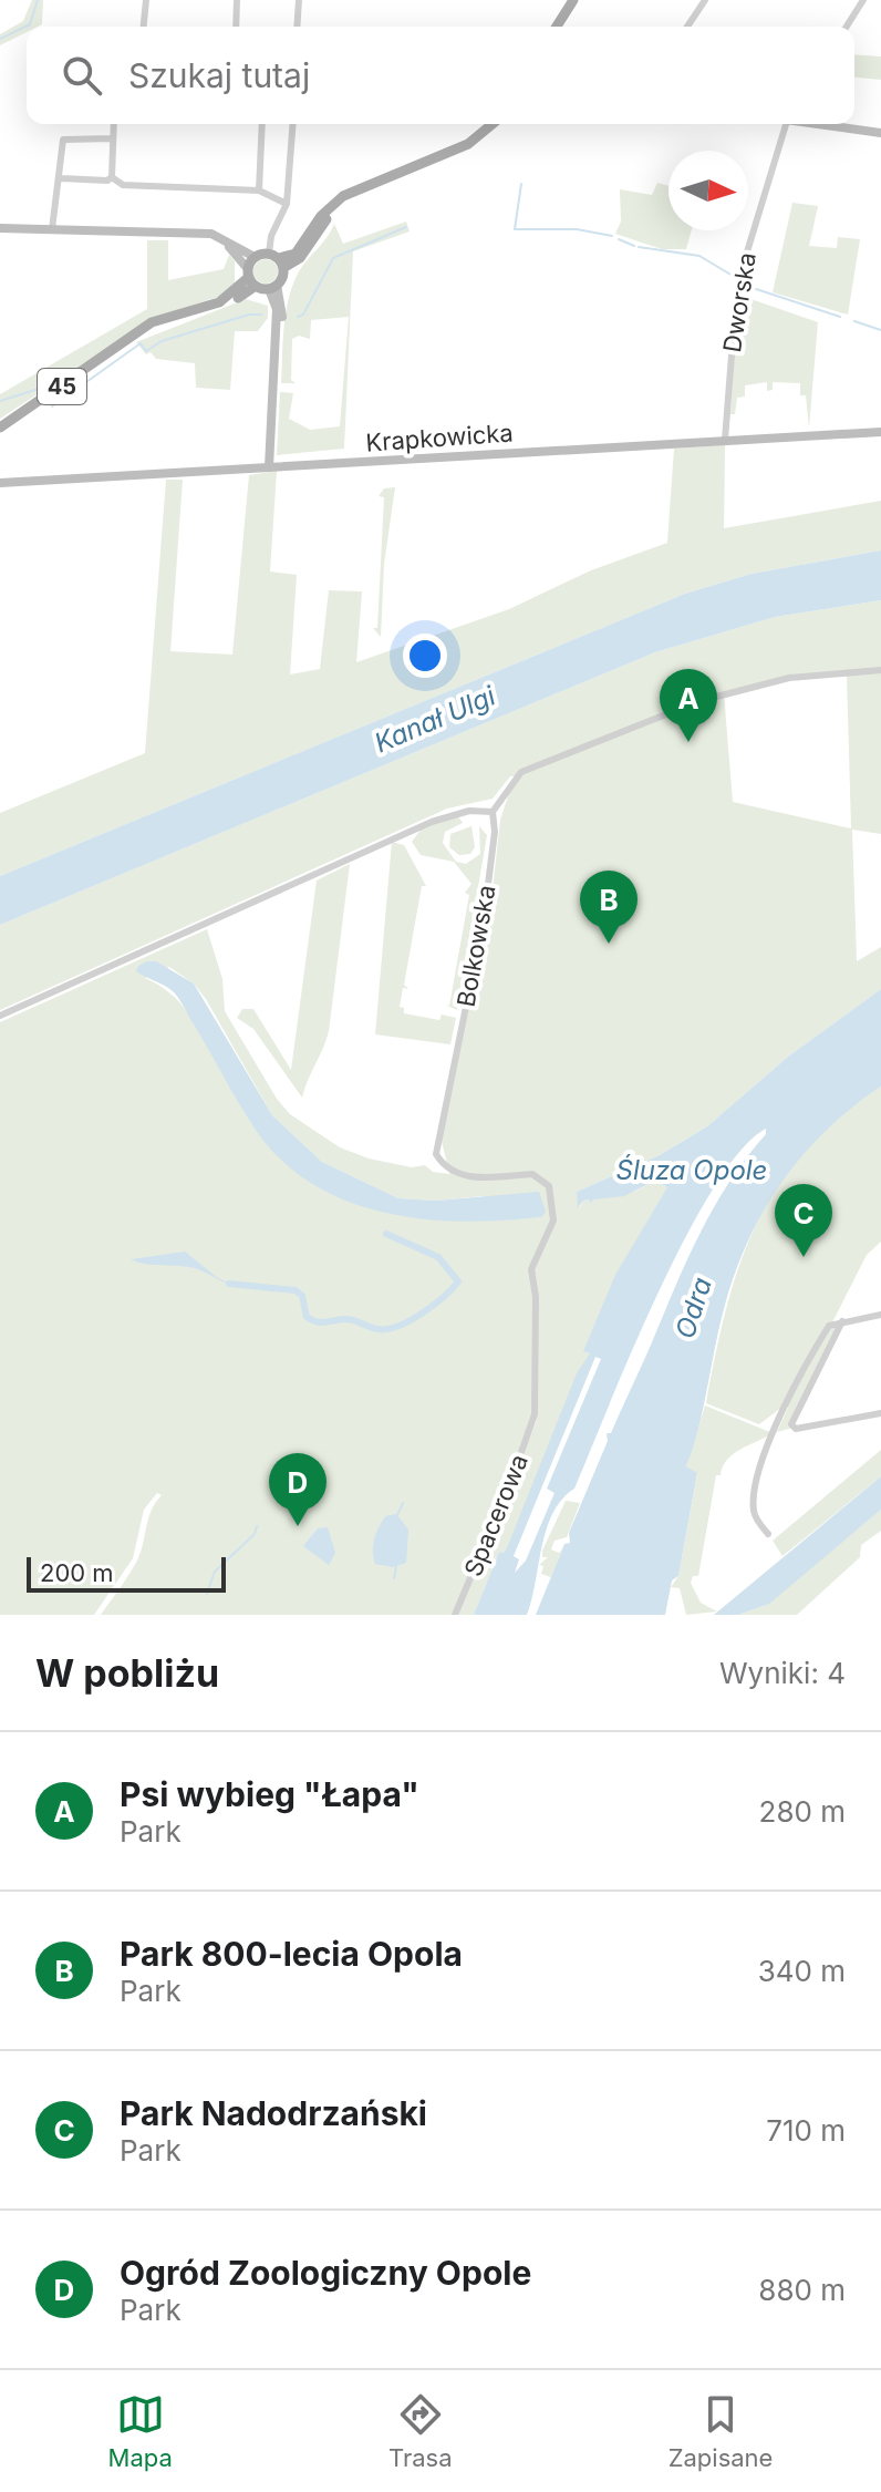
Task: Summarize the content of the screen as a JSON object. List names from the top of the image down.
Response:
{
  "streets": {
    "main road": ["45"],
    "street": [
      "Dworska",
      "Krapkowicka",
      "Bolkowska",
      "Spacerowa"
    ]
  },
  "crossings": [
    ["Dworska", "Krapkowicka"],
    ["Bolkowska", "Spacerowa"]
  ],
  "water": ["Kanał Ulgi", "Śluza Opole", "Odra"],
  "scale_bar": "200 m",
  "north": "right",
  "page": {
    "search": "Szukaj tutaj",
    "pins": [
      "A",
      "B",
      "C",
      "D"
    ],
    "scale": "200 m",
    "heading": ["W pobliżu", "Wyniki: 4"],
    "list": [
      {
        "mark": "A",
        "name": "Psi wybieg \"Łapa\"",
        "note": "Park",
        "value": "280 m"
      },
      {
        "mark": "B",
        "name": "Park 800-lecia Opola",
        "note": "Park",
        "value": "340 m"
      },
      {
        "mark": "C",
        "name": "Park Nadodrzański",
        "note": "Park",
        "value": "710 m"
      },
      {
        "mark": "D",
        "name": "Ogród Zoologiczny Opole",
        "note": "Park",
        "value": "880 m"
      }
    ],
    "nav": ["Mapa", "Trasa", "Zapisane"]
  }
}
